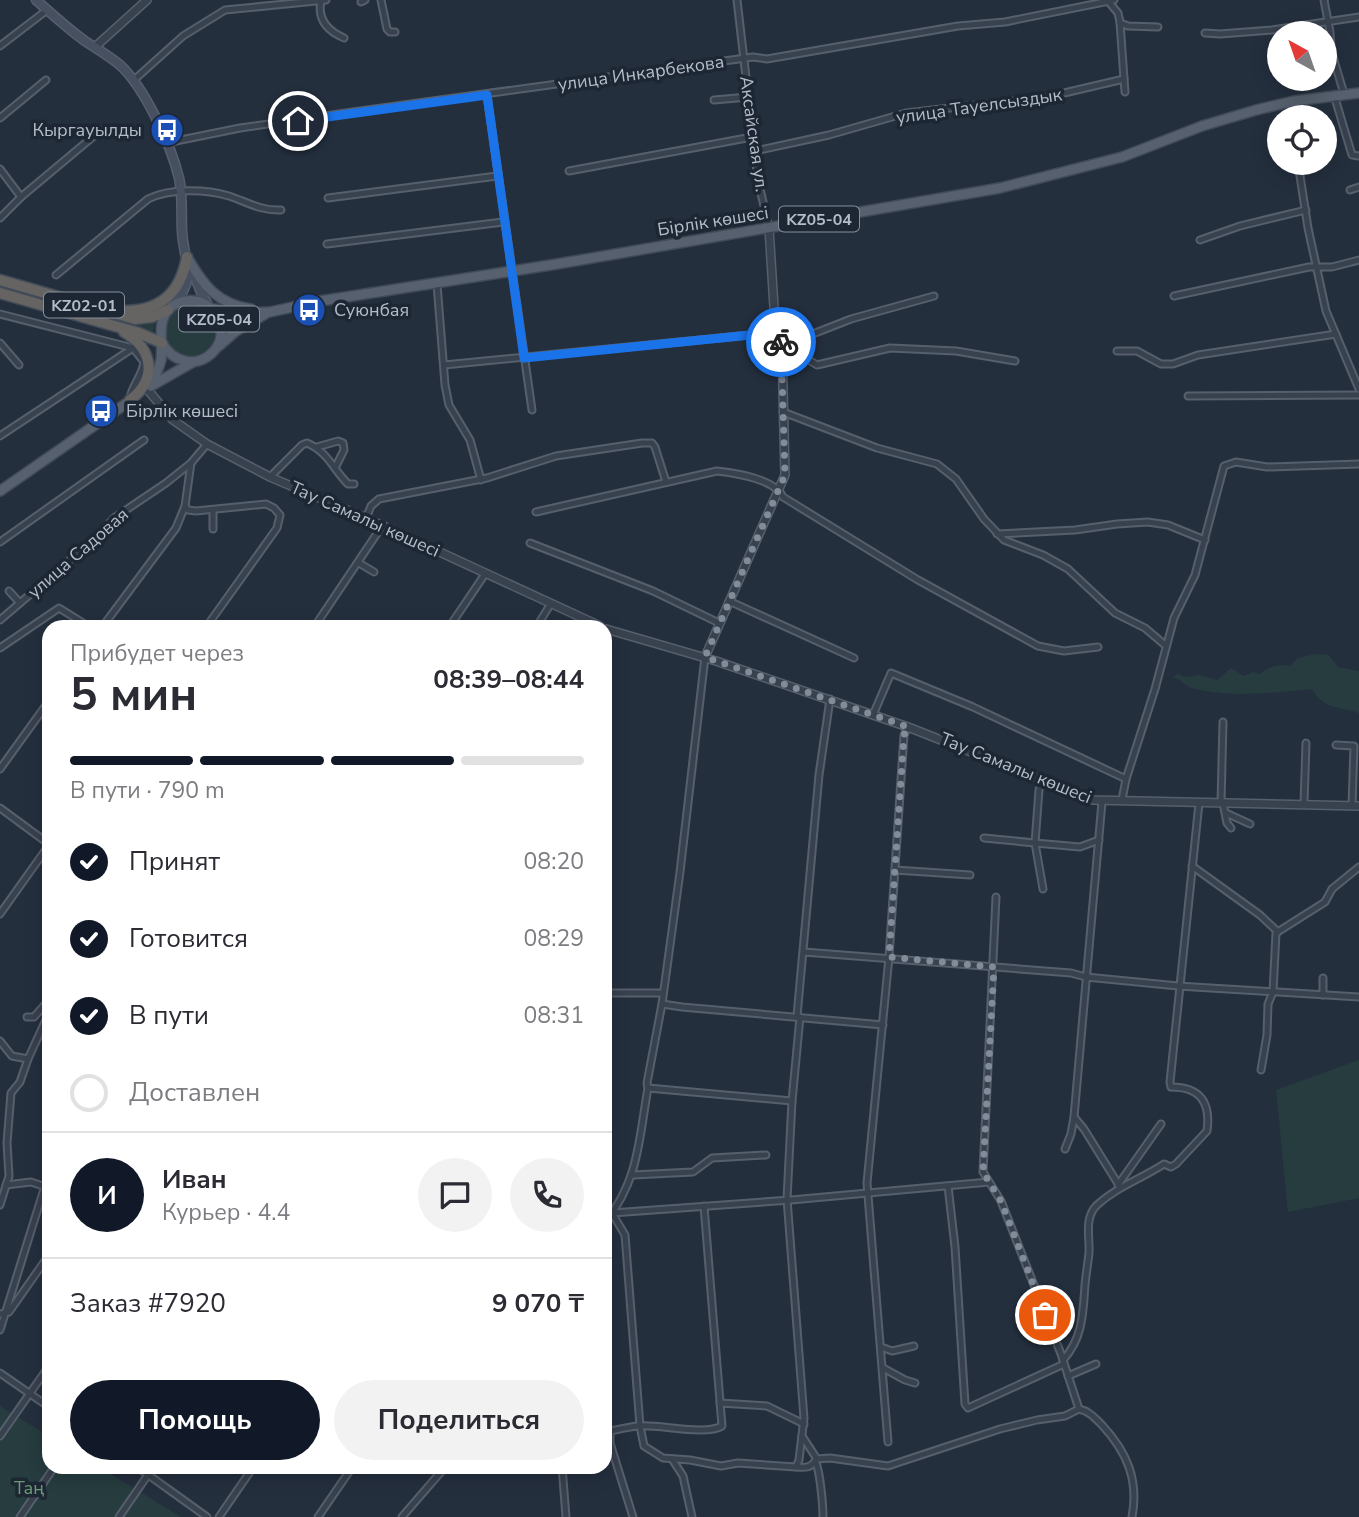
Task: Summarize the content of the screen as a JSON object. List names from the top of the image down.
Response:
{
  "streets": {
    "highway": ["KZ02-01"],
    "main road": ["KZ05-04", "Бірлік көшесі"],
    "street": [
      "улица Инкарбекова",
      "улица Тауелсыздык",
      "Аксайская ул.",
      "Тау Самалы көшесі",
      "улица Садовая"
    ]
  },
  "crossings": [
    ["улица Инкарбекова", "Аксайская ул."],
    ["улица Тауелсыздык", "Аксайская ул."],
    ["Аксайская ул.", "Бірлік көшесі"],
    ["Аксайская ул.", "Тау Самалы көшесі"],
    ["KZ05-04", "Бірлік көшесі"],
    ["KZ05-04", "KZ02-01"],
    ["KZ05-04", "Тау Самалы көшесі"],
    ["Тау Самалы көшесі", "улица Садовая"]
  ],
  "parks": ["Таң"],
  "places": {
    "bus stop": ["Кыргауылды", "Суюнбая", "Бірлік көшесі"]
  },
  "north": "top left",
  "page": {
    "heading": ["5 мин", "Прибудет через", "08:39–08:44"],
    "panel": [
      "Иван",
      "Курьер · 4.4",
      "Заказ #7920",
      "9 070 ₸"
    ],
    "bar": "В пути · 790 m",
    "list": [
      ["Принят", "08:20"],
      ["Готовится", "08:29"],
      ["В пути", "08:31"],
      "Доставлен"
    ],
    "round": "И",
    "buttons": ["Помощь", "Поделиться"]
  }
}
